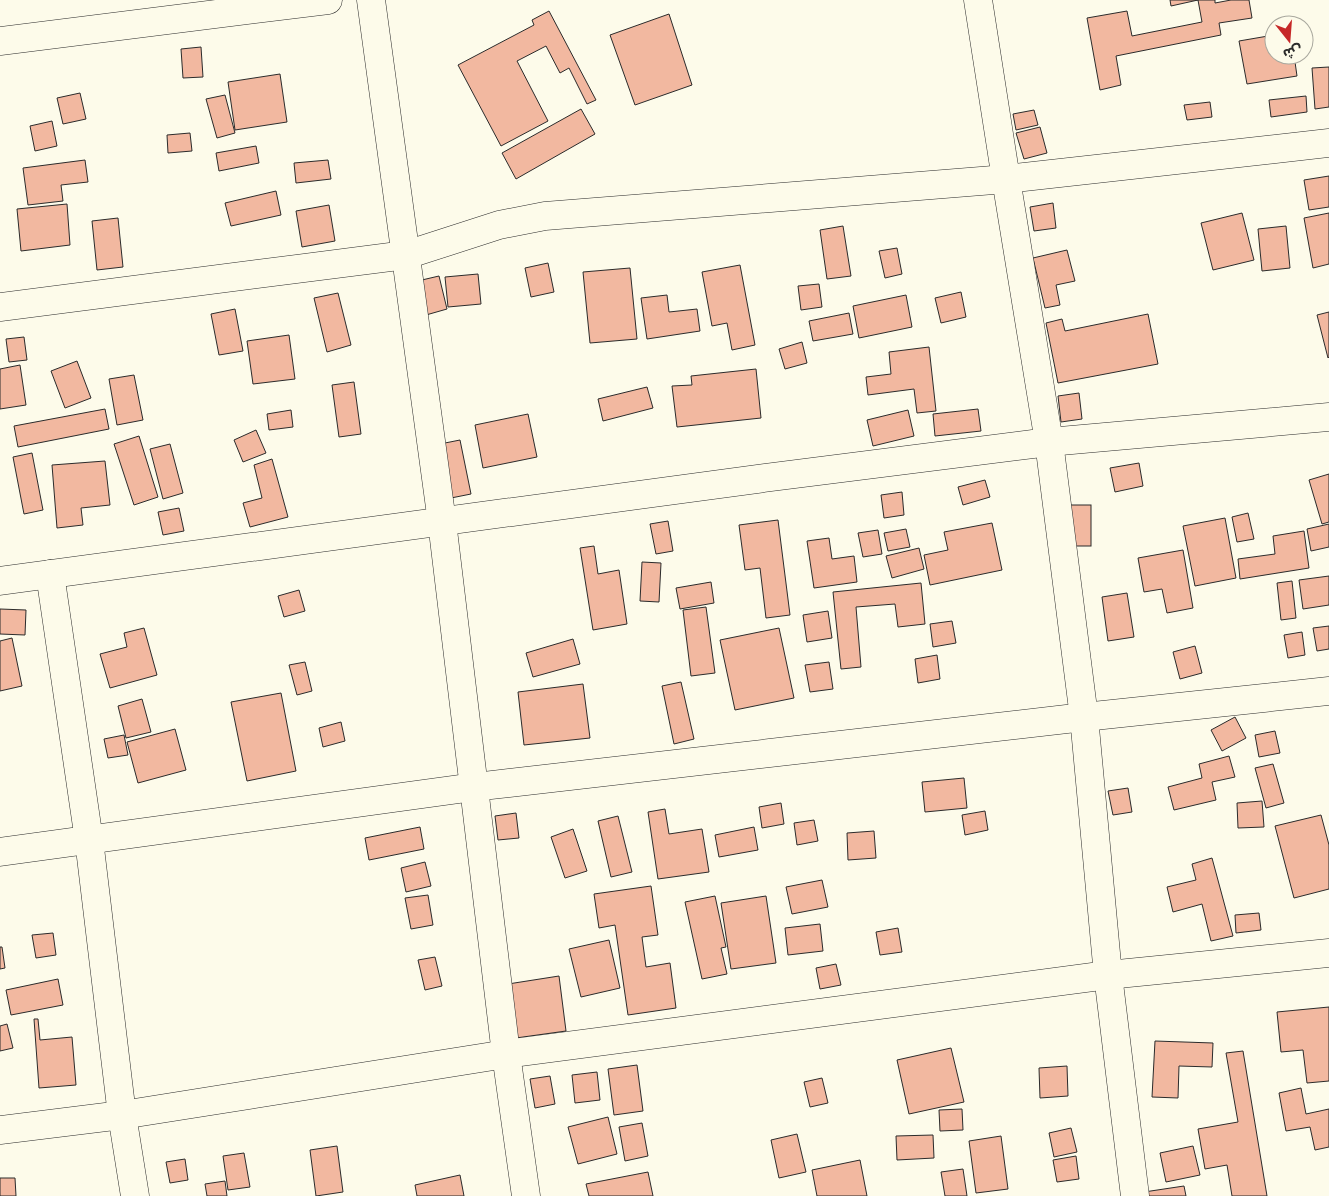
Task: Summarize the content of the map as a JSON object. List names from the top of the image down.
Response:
{
  "north": "bottom"
}
